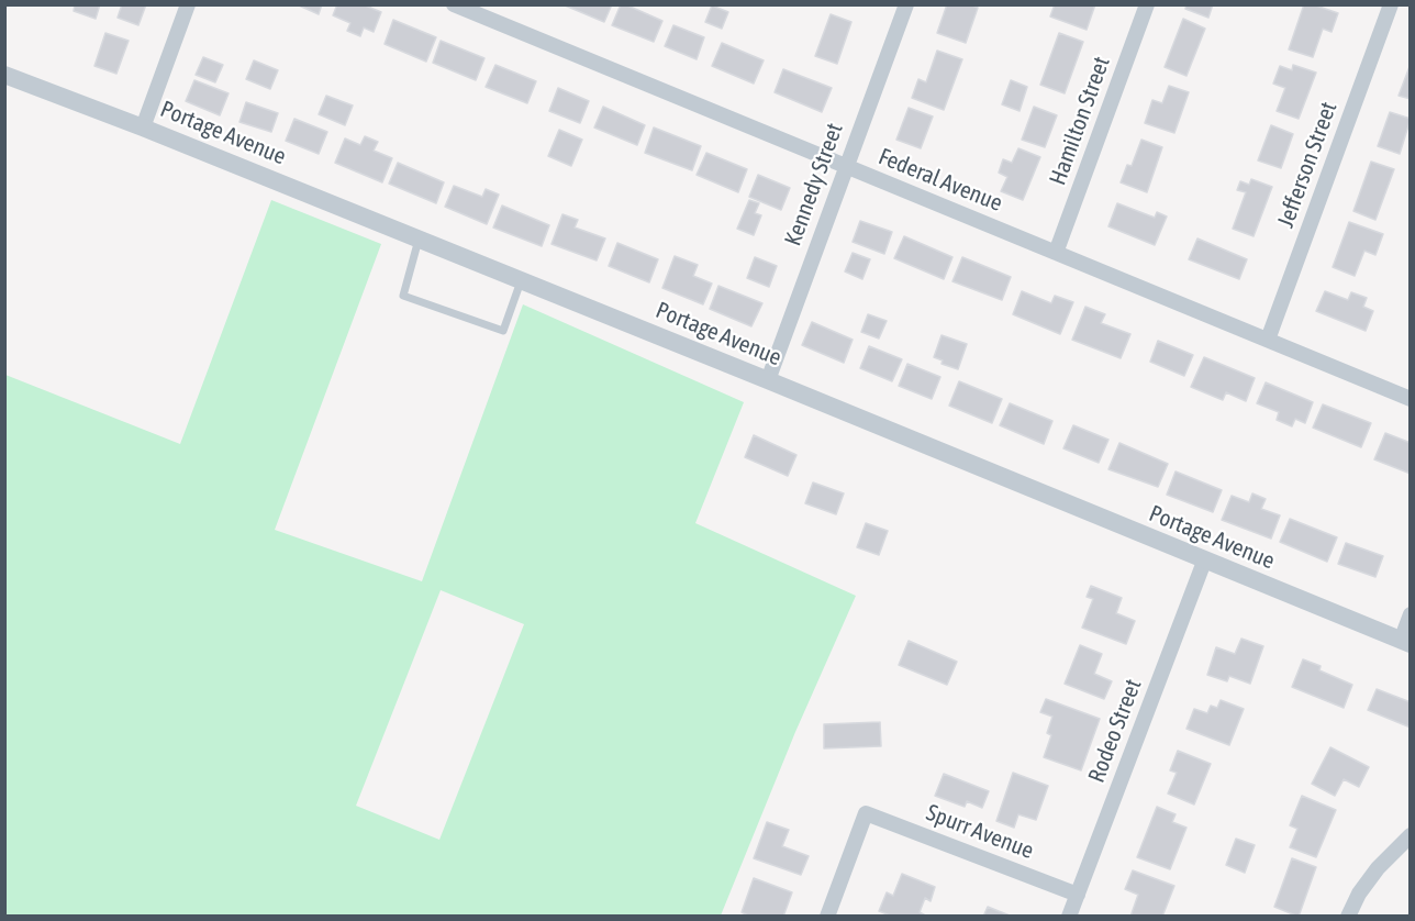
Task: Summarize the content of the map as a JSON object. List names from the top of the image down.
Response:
{
  "streets": {
    "street": [
      "Hamilton Street",
      "Portage Avenue",
      "Jefferson Street",
      "Federal Avenue",
      "Kennedy Street",
      "Rodeo Street",
      "Spurr Avenue"
    ]
  },
  "crossings": [
    ["Hamilton Street", "Federal Avenue"],
    ["Portage Avenue", "Kennedy Street"],
    ["Portage Avenue", "Rodeo Street"],
    ["Jefferson Street", "Federal Avenue"],
    ["Federal Avenue", "Kennedy Street"],
    ["Rodeo Street", "Spurr Avenue"]
  ]
}
